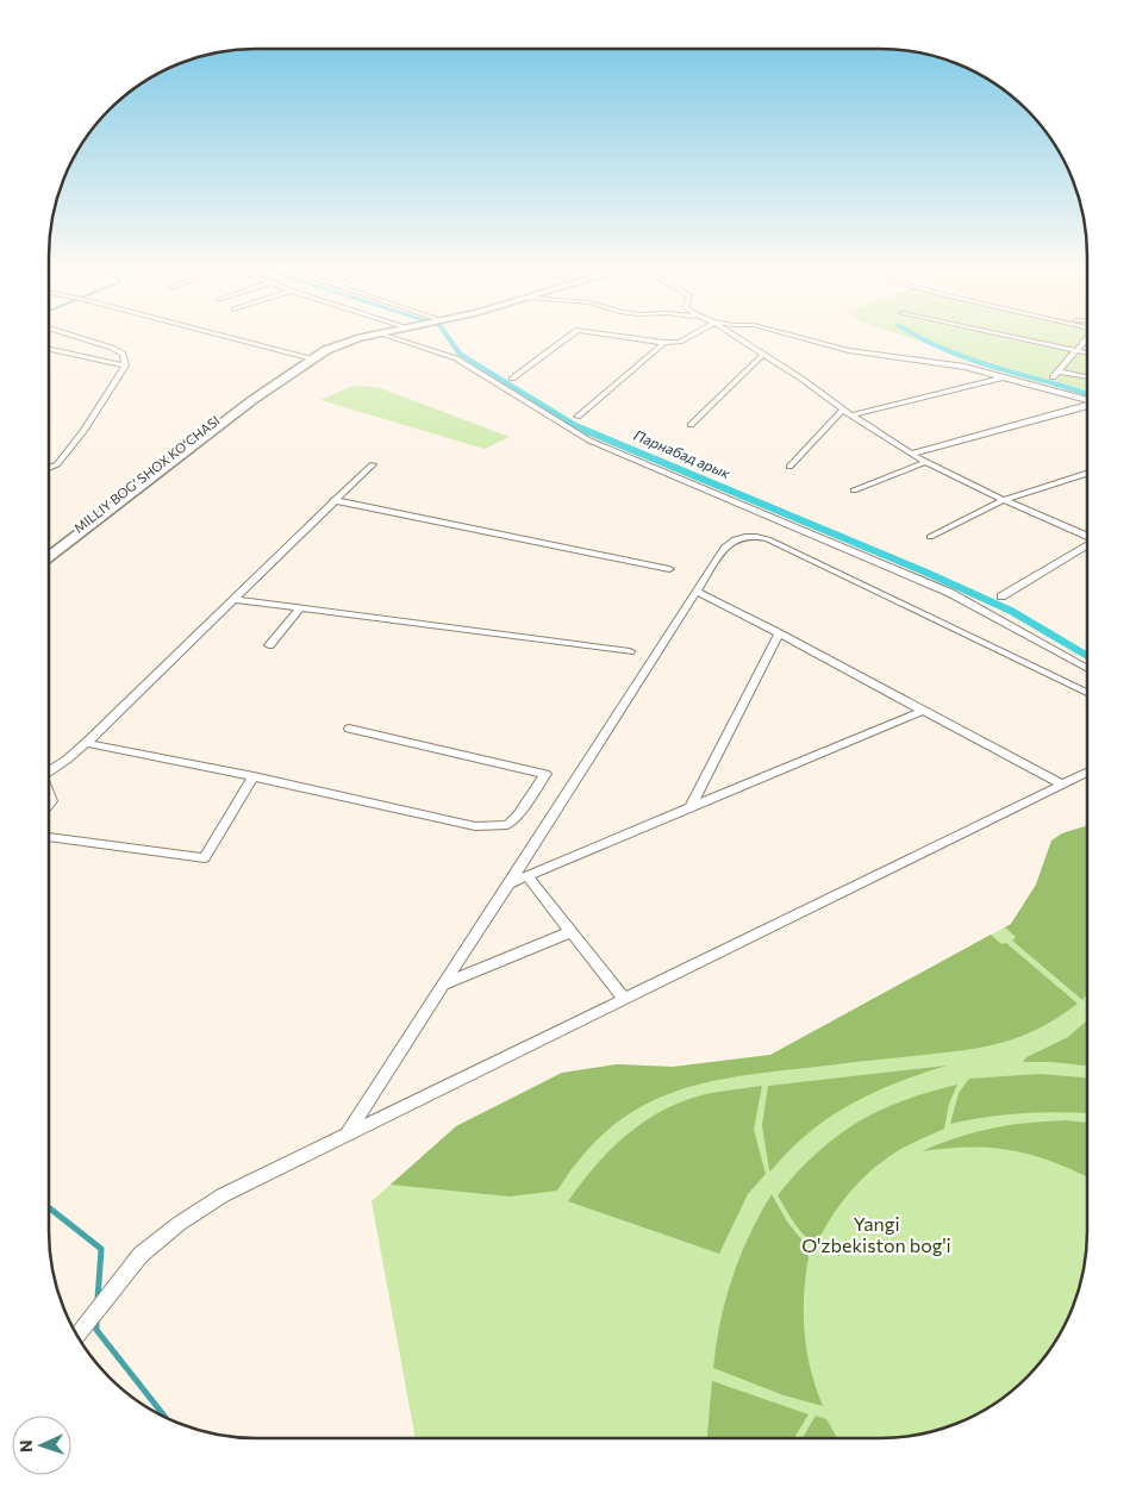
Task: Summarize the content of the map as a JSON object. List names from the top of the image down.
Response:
{
  "streets": {
    "main road": ["MILLIY BOG‘ SHOX KO‘CHASI"]
  },
  "water": ["Парнабад арык"],
  "parks": ["Yangi O'zbekiston bog'i"],
  "north": "left"
}
